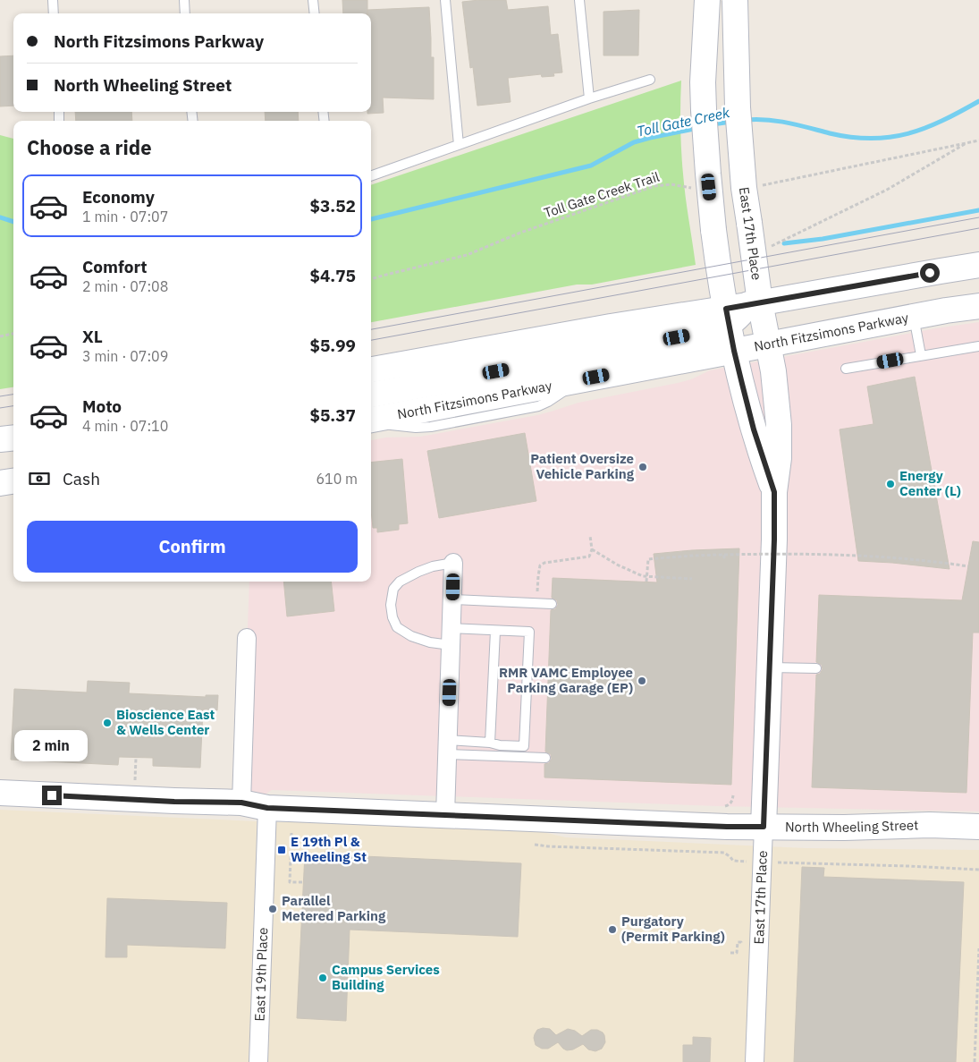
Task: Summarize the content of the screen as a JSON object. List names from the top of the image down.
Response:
{
  "streets": {
    "main road": ["East 17th Place", "North Fitzsimons Parkway", "North Wheeling Street"],
    "street": ["East 19th Place"],
    "path": ["Toll Gate Creek Trail"]
  },
  "crossings": [
    ["East 17th Place", "North Fitzsimons Parkway"],
    ["East 17th Place", "North Wheeling Street"],
    ["North Wheeling Street", "East 19th Place"]
  ],
  "water": ["Toll Gate Creek"],
  "places": {
    "other": [
      "Patient Oversize Vehicle Parking",
      "Energy Center (L)",
      "RMR VAMC Employee Parking Garage (EP)",
      "Bioscience East & Wells Center",
      "Parallel Metered Parking",
      "Purgatory (Permit Parking)",
      "Campus Services Building"
    ],
    "transit": ["E 19th Pl & Wheeling St"]
  },
  "page": {
    "banner": ["North Fitzsimons Parkway", "North Wheeling Street"],
    "heading": "Choose a ride",
    "list": [
      {
        "name": "Economy",
        "note": "1 min · 07:07",
        "value": "$3.52"
      },
      {
        "name": "Comfort",
        "note": "2 min · 07:08",
        "value": "$4.75"
      },
      {
        "name": "XL",
        "note": "3 min · 07:09",
        "value": "$5.99"
      },
      {
        "name": "Moto",
        "note": "4 min · 07:10",
        "value": "$5.37"
      }
    ],
    "pay": ["Cash", "610 m"],
    "buttons": "Confirm",
    "bubble": "2 min"
  }
}
